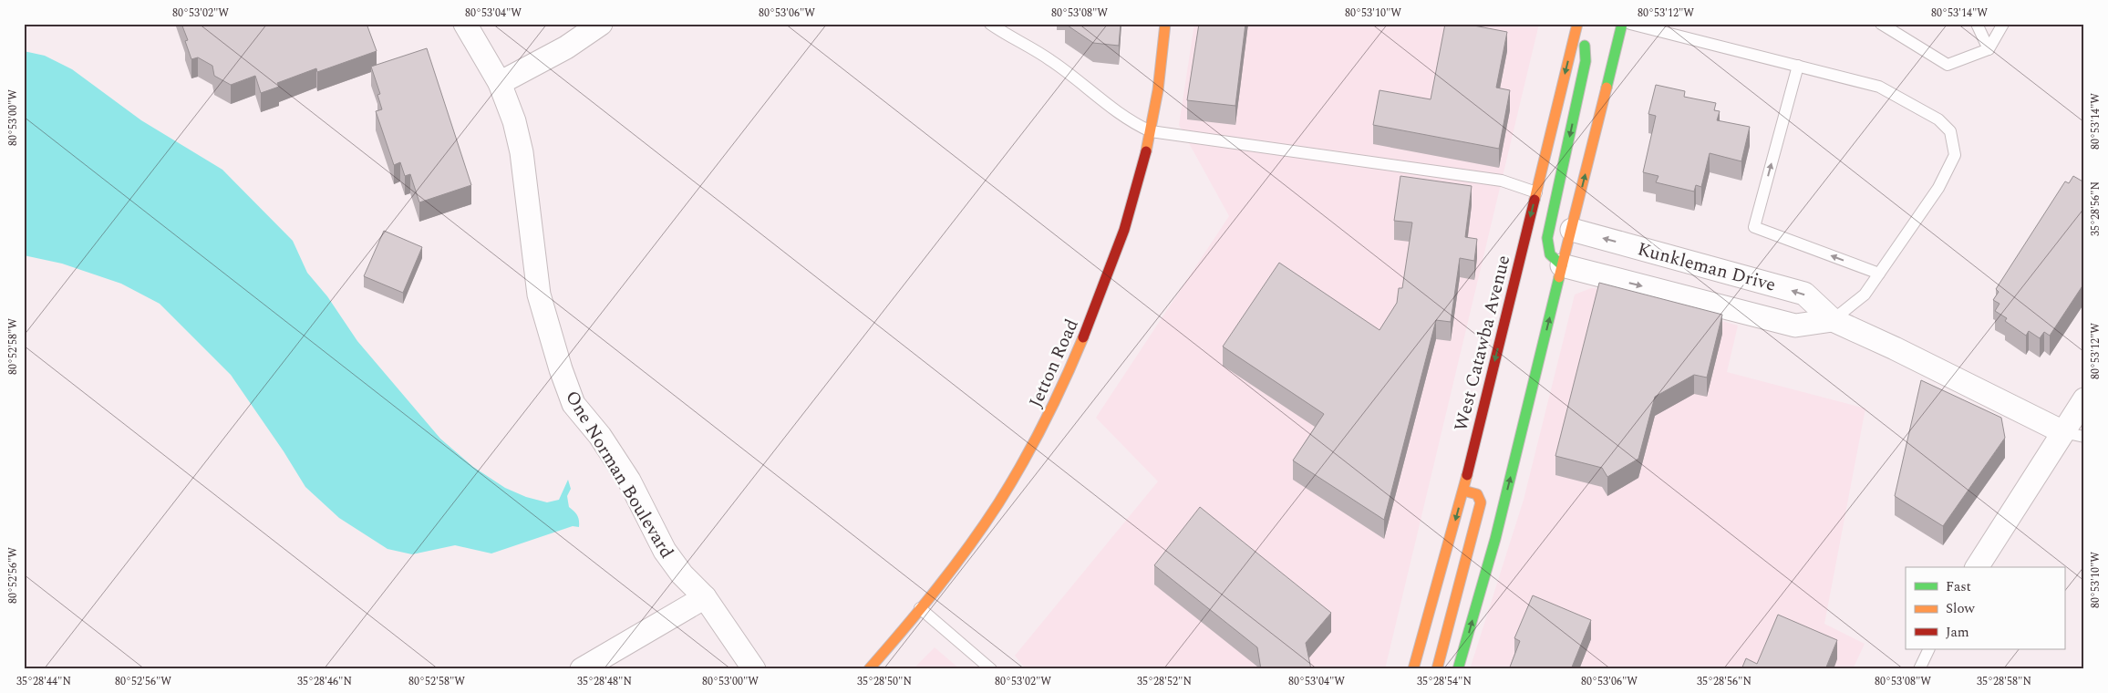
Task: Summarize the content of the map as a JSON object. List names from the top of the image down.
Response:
{
  "streets": {
    "main road": ["West Catawba Avenue", "Jetton Road"],
    "street": ["Kunkleman Drive", "One Norman Boulevard"]
  },
  "legend": ["Fast", "Slow", "Jam"],
  "coordinates": [
    "80°53'02\"W",
    "80°53'04\"W",
    "80°53'06\"W",
    "80°53'08\"W",
    "80°53'10\"W",
    "80°53'12\"W",
    "80°53'14\"W",
    "80°53'00\"W",
    "35°28'56\"N",
    "80°52'58\"W",
    "80°52'56\"W",
    "35°28'44\"N",
    "35°28'46\"N",
    "35°28'48\"N",
    "35°28'50\"N",
    "35°28'52\"N",
    "35°28'54\"N",
    "35°28'58\"N"
  ]
}
